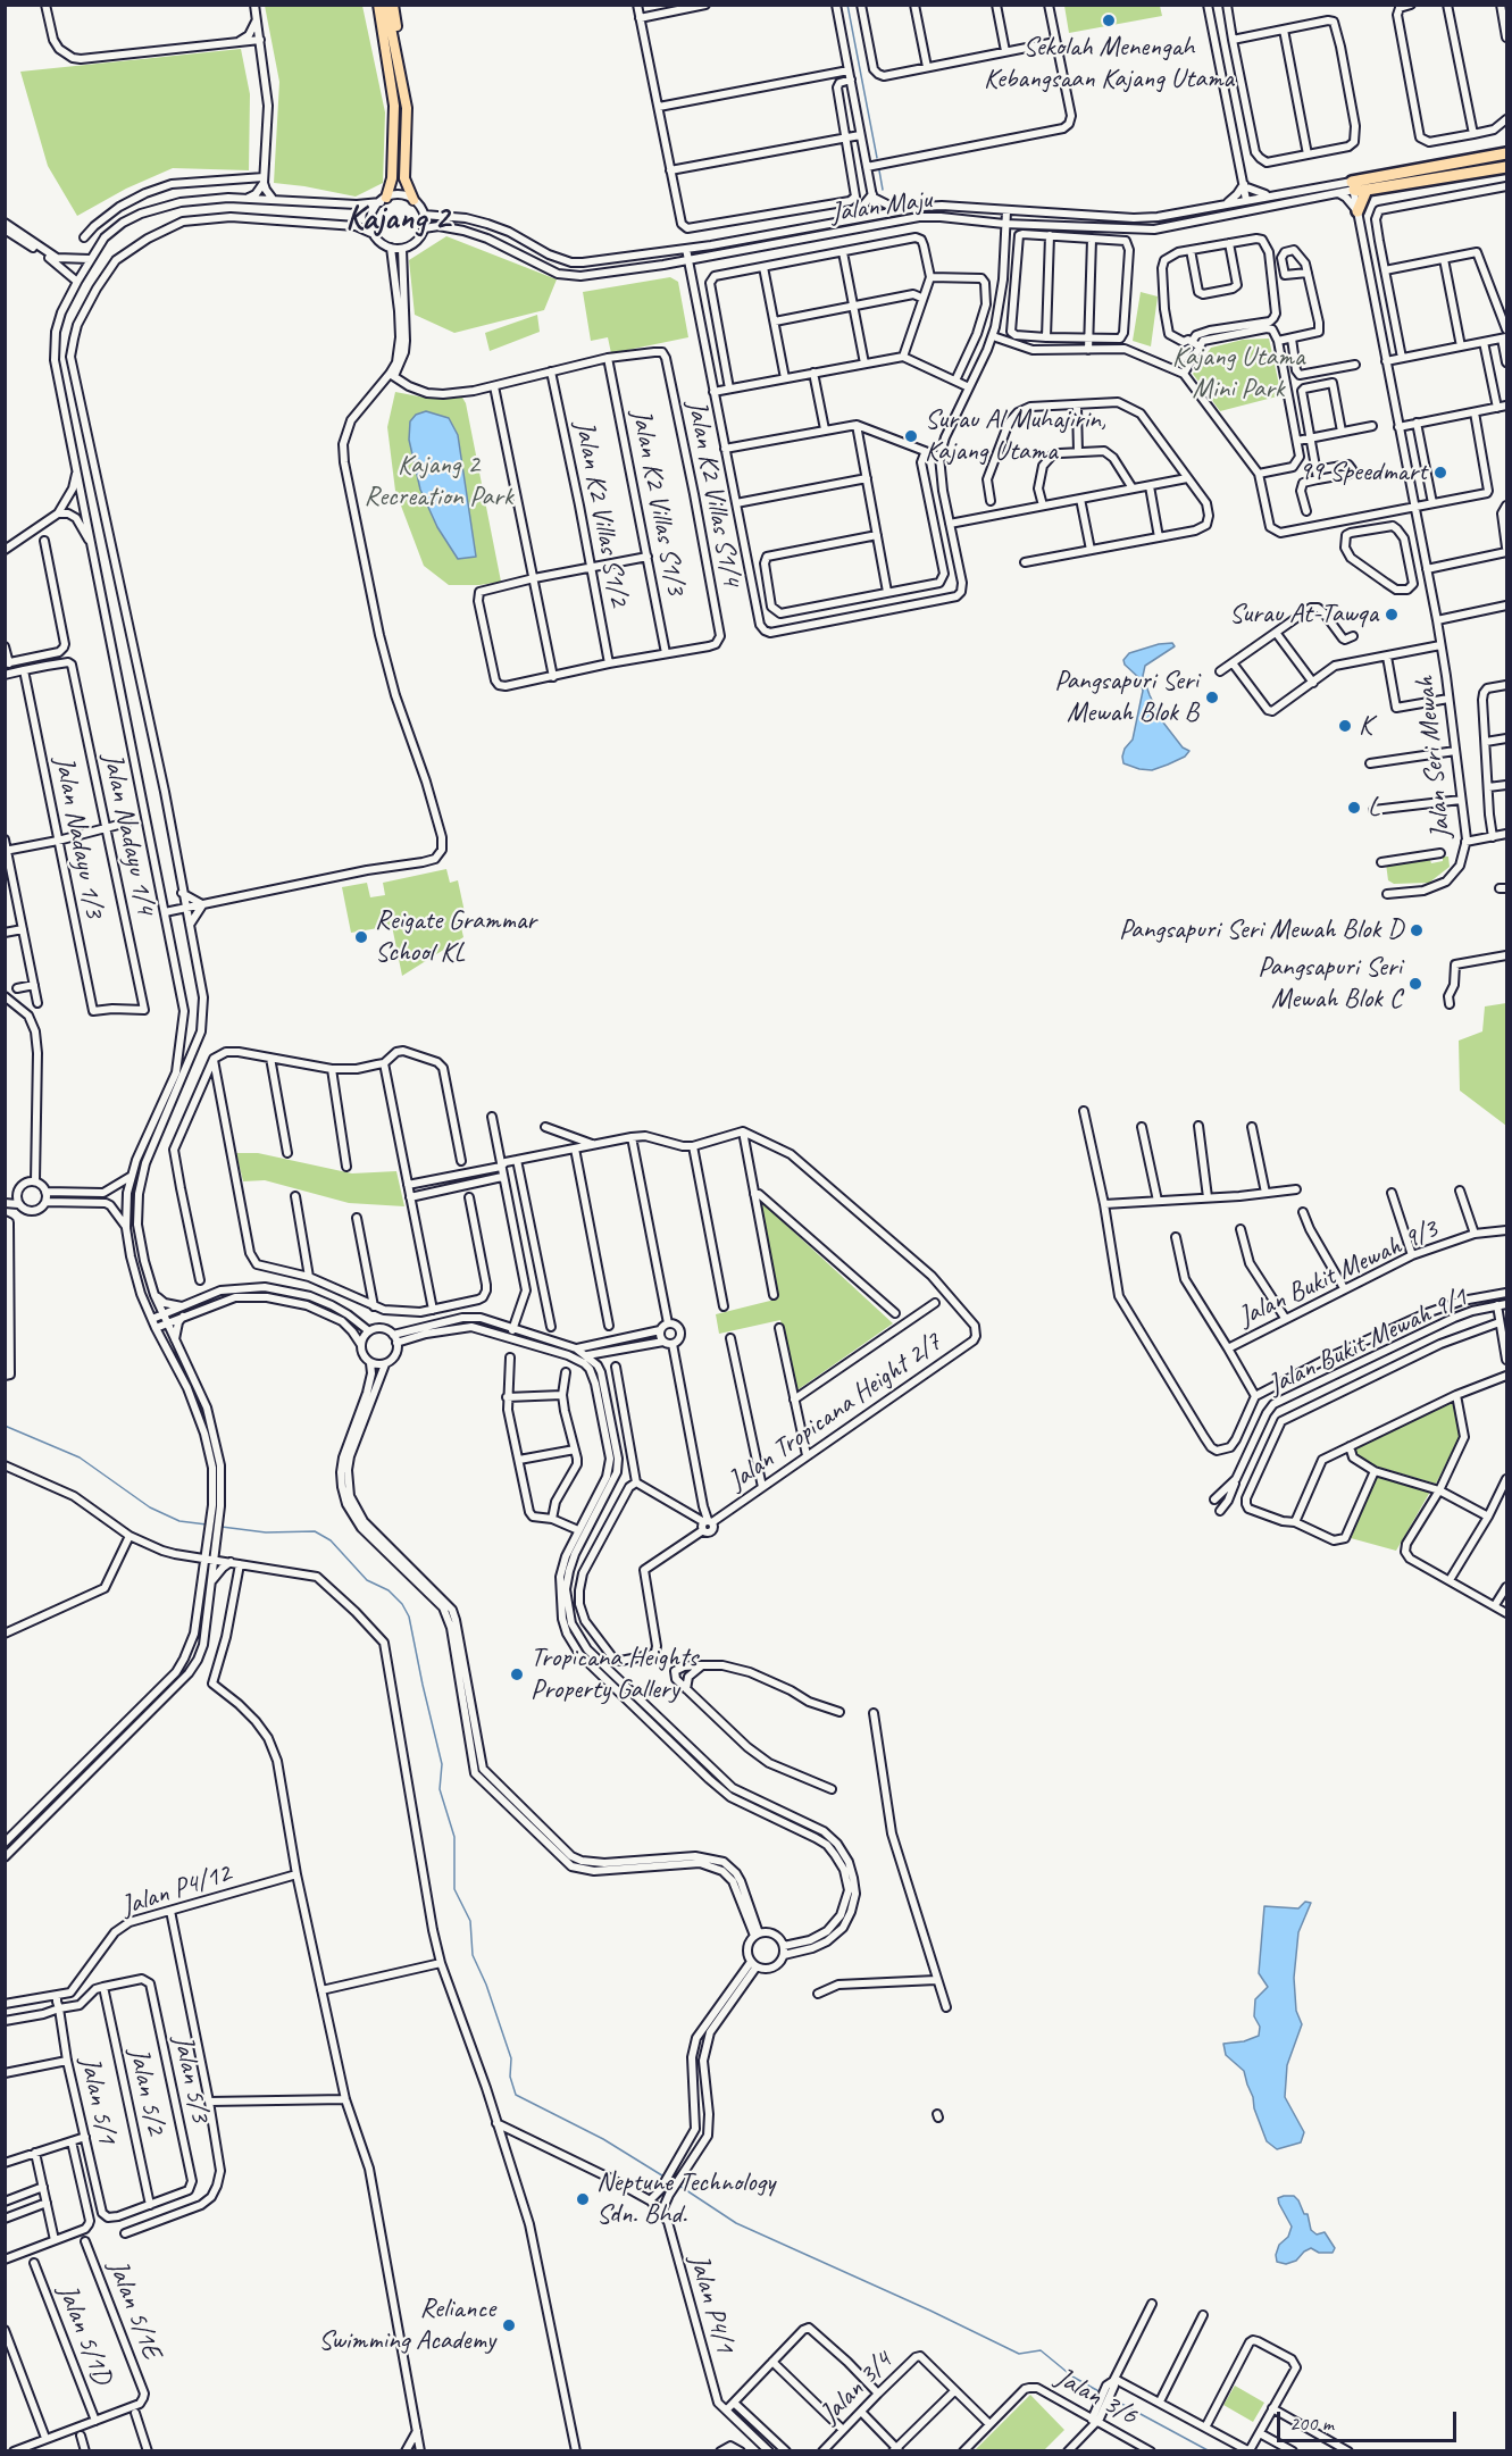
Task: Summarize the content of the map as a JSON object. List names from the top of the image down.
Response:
{
  "streets": {
    "street": [
      "Jalan Maju",
      "Jalan K2 Villas S1/4",
      "Jalan K2 Villas S1/3",
      "Jalan K2 Villas S1/2",
      "Jalan Seri Mewah",
      "Jalan Nadayu 1/4",
      "Jalan Nadayu 1/3",
      "Jalan Bukit Mewah 9/3",
      "Jalan Bukit Mewah 9/1",
      "Jalan Tropicana Height 2/7",
      "Jalan P4/12",
      "Jalan 5/3",
      "Jalan 5/2",
      "Jalan 5/1",
      "Jalan P4/1",
      "Jalan 5/1E",
      "Jalan 5/1D",
      "Jalan 3/4",
      "Jalan 3/6"
    ]
  },
  "crossings": [
    ["Jalan Maju", "Jalan Seri Mewah"],
    ["Jalan K2 Villas S1/4", "Jalan K2 Villas S1/3"],
    ["Jalan Nadayu 1/4", "Jalan Nadayu 1/3"],
    ["Jalan P4/12", "Jalan 5/1"],
    ["Jalan 5/3", "Jalan 5/2"],
    ["Jalan 5/3", "Jalan 5/1"],
    ["Jalan 5/1E", "Jalan 5/1D"]
  ],
  "districts": ["Kajang 2"],
  "parks": ["Kajang Utama Mini Park", "Kajang 2 Recreation Park"],
  "places": [
    "Sekolah Menengah Kebangsaan Kajang Utama",
    "Surau Al Muhajirin, Kajang Utama",
    "99 Speedmart",
    "Surau At-Tawqa",
    "Pangsapuri Seri Mewah Blok B",
    "K",
    "L",
    "Pangsapuri Seri Mewah Blok D",
    "Reigate Grammar School KL",
    "Pangsapuri Seri Mewah Blok C",
    "Tropicana Heights Property Gallery",
    "Neptune Technology Sdn. Bhd.",
    "Reliance Swimming Academy"
  ],
  "scale_bar": "200 m"
}
